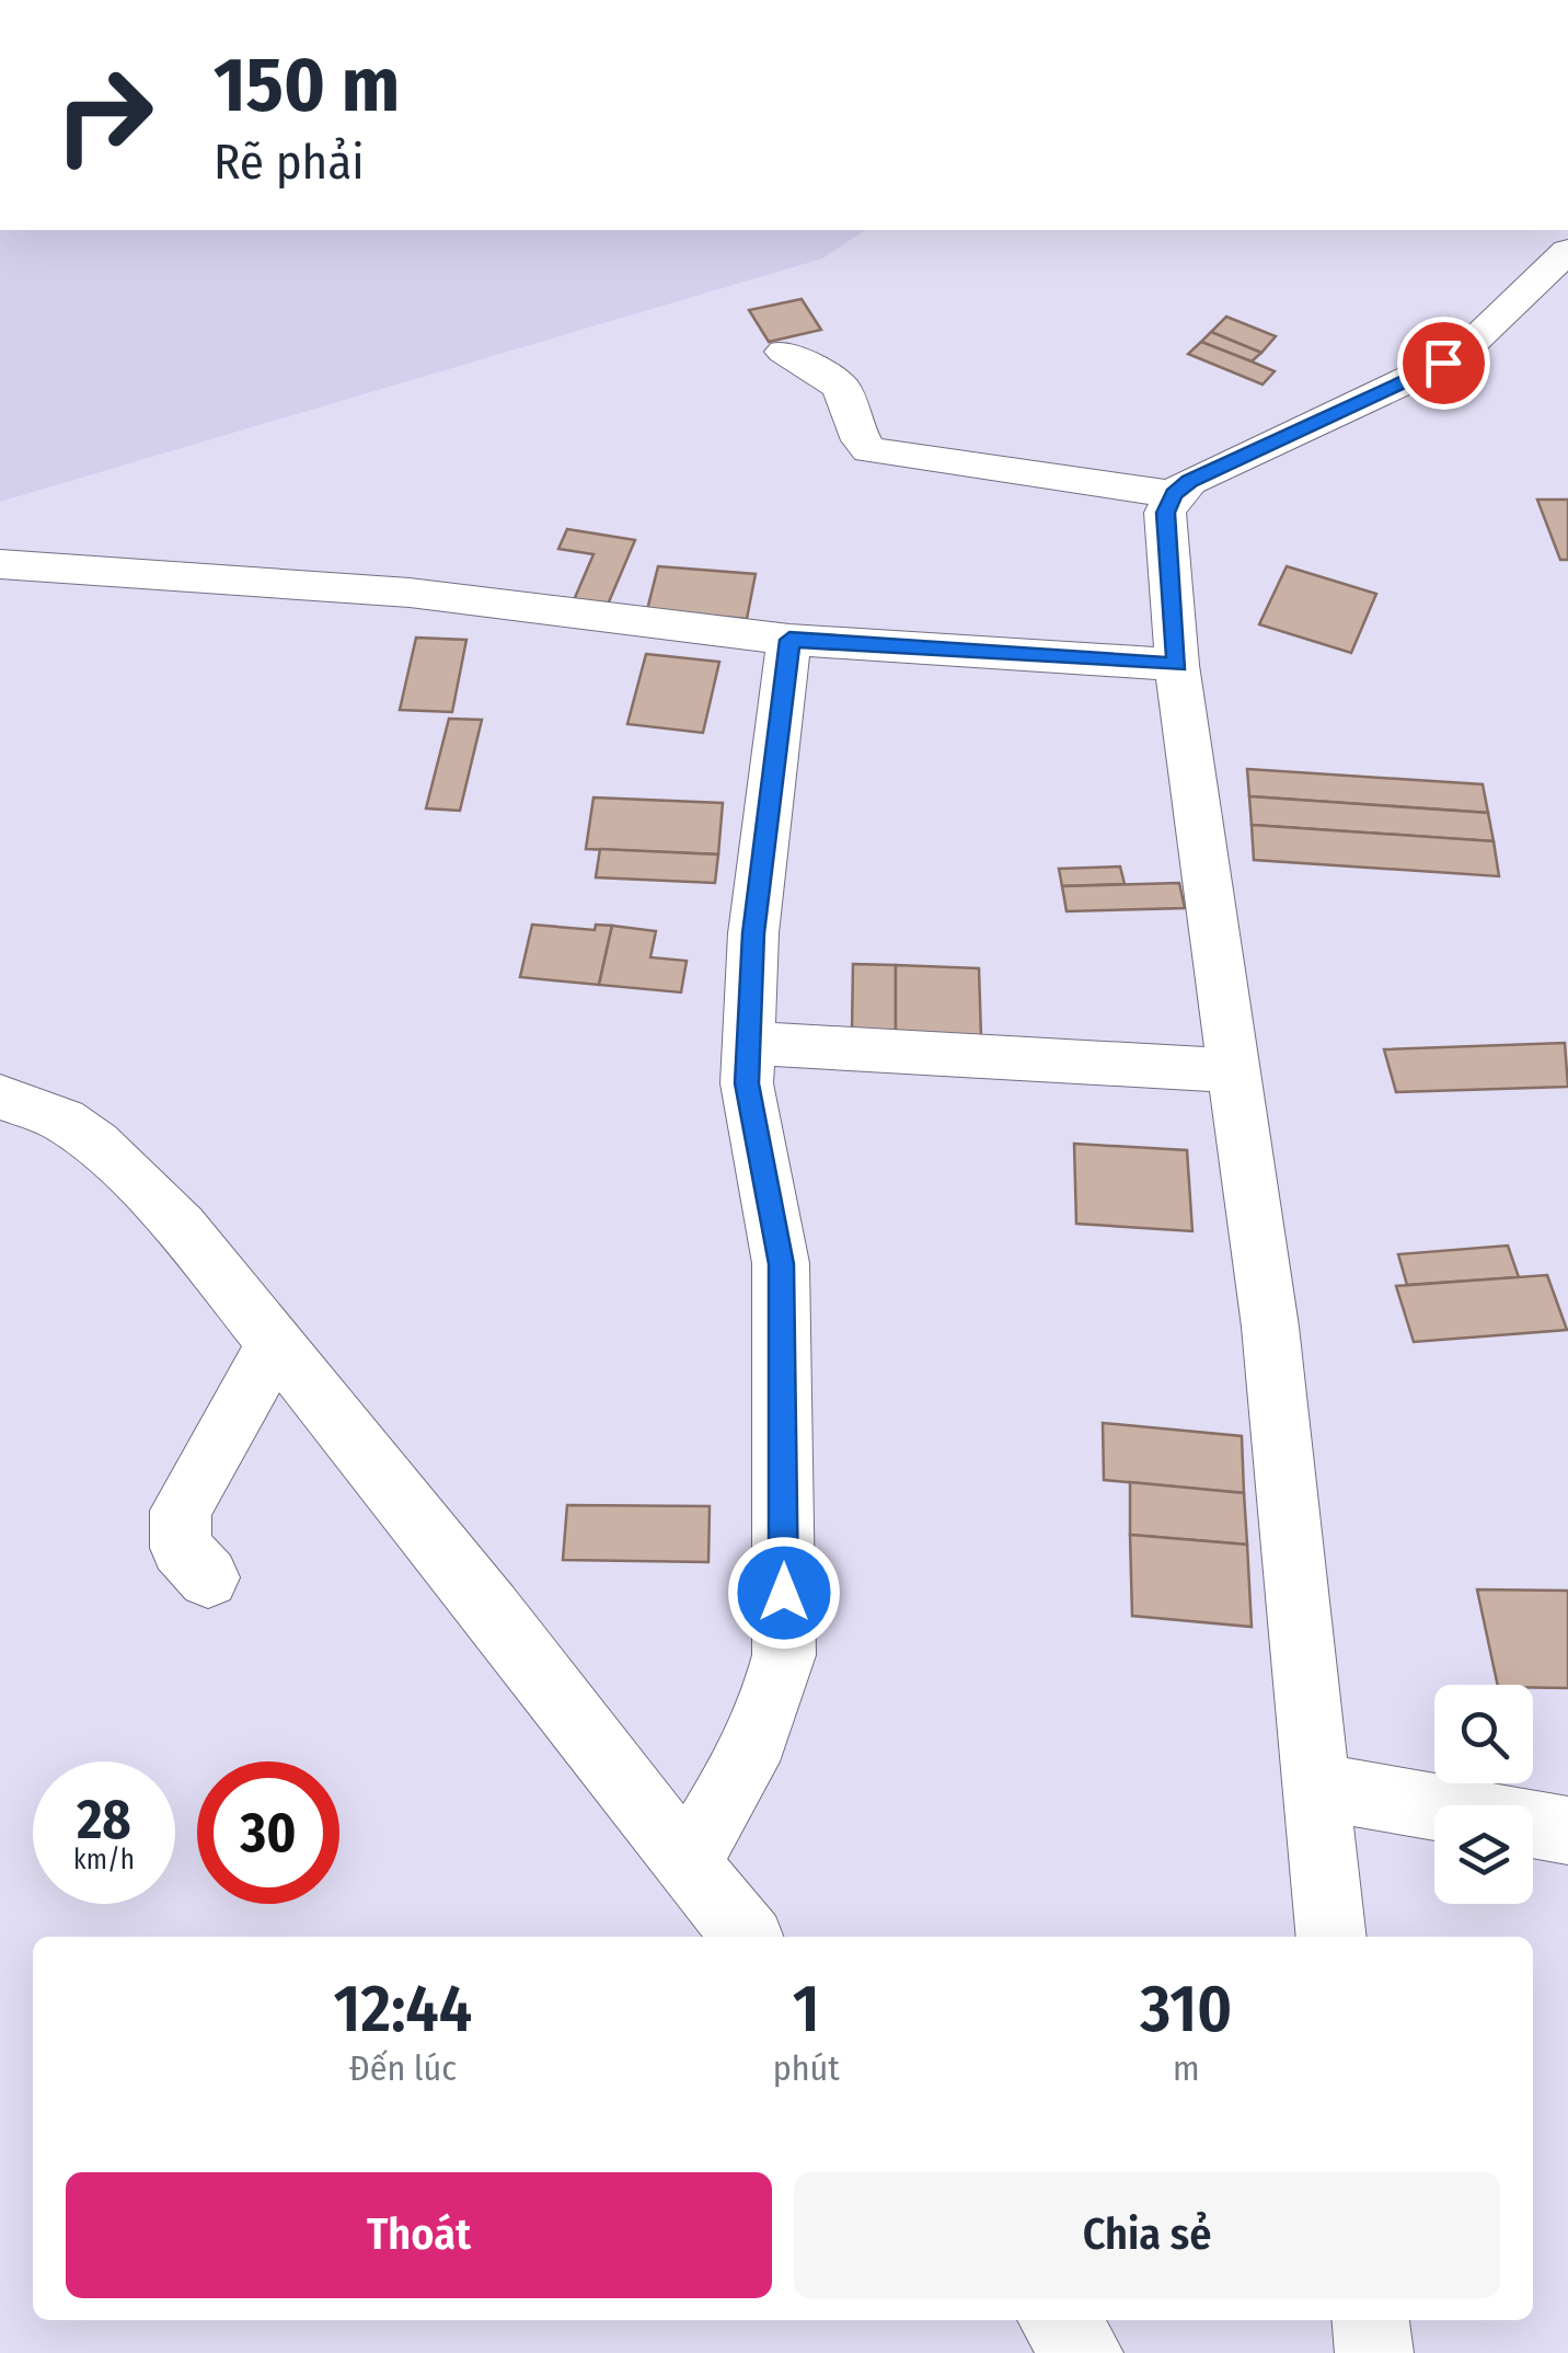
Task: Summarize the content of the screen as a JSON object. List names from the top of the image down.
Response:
{
  "page": {
    "turn": ["150 m", "Rẽ phải"],
    "speed": "28 km/h",
    "limit": "30",
    "eta": [
      "12:44",
      "Đến lúc",
      "1",
      "phút",
      "310",
      "m"
    ],
    "buttons": ["Thoát", "Chia sẻ"]
  }
}
